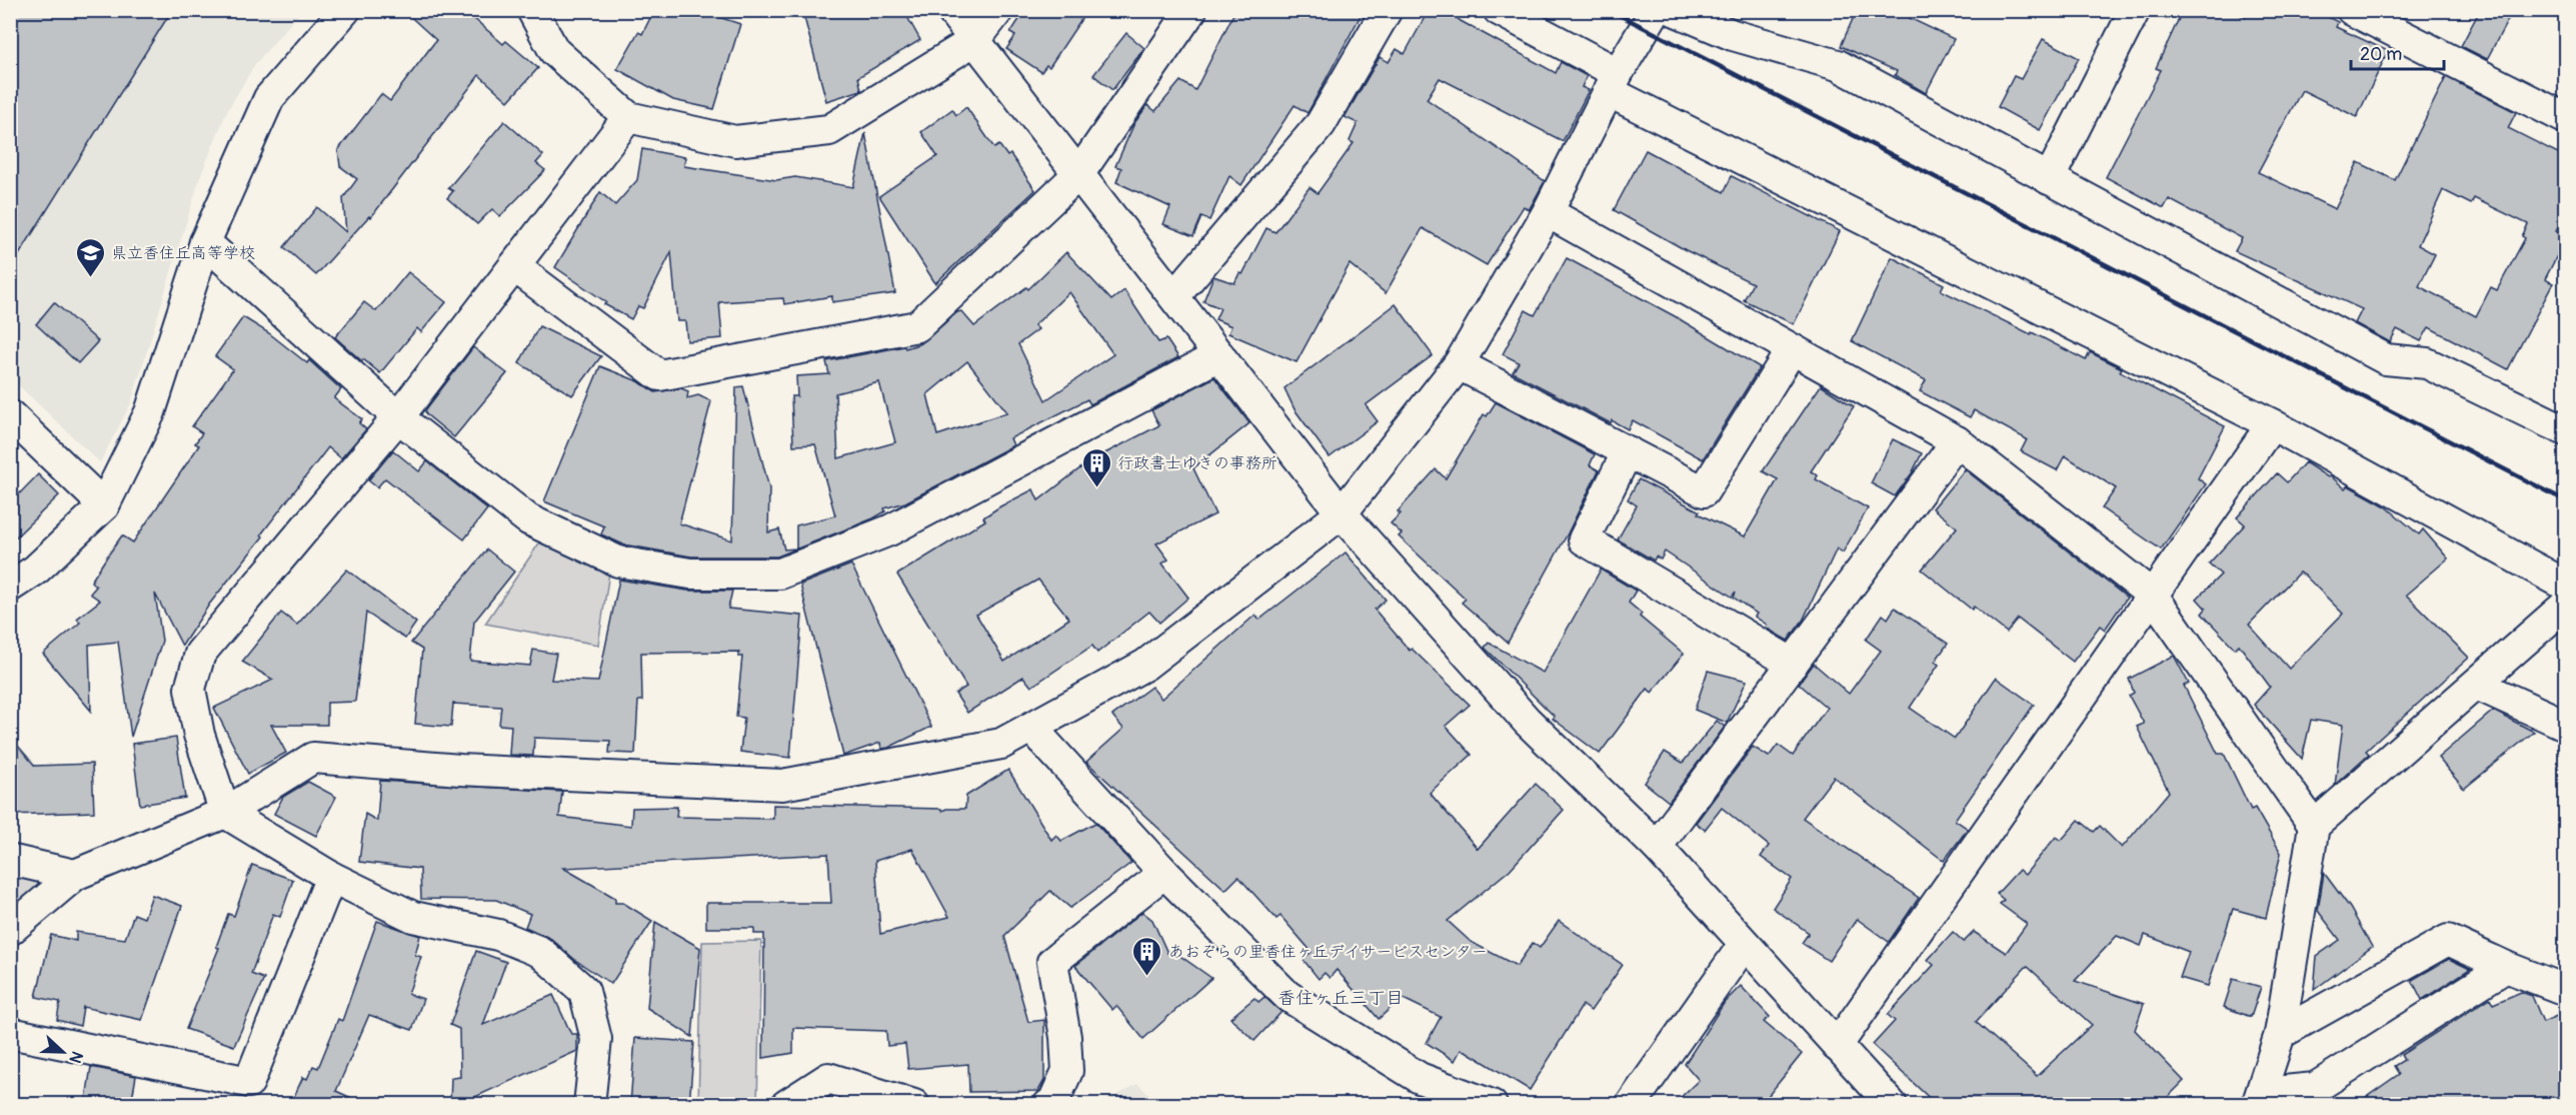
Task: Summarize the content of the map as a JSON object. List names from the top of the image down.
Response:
{
  "districts": ["香住ヶ丘三丁目"],
  "places": {
    "school or university": ["県立香住丘高等学校"],
    "building": ["行政書士ゆきの事務所", "あおぞらの里香住ヶ丘デイサービスセンター"]
  },
  "scale_bar": "20 m",
  "north": "right"
}
